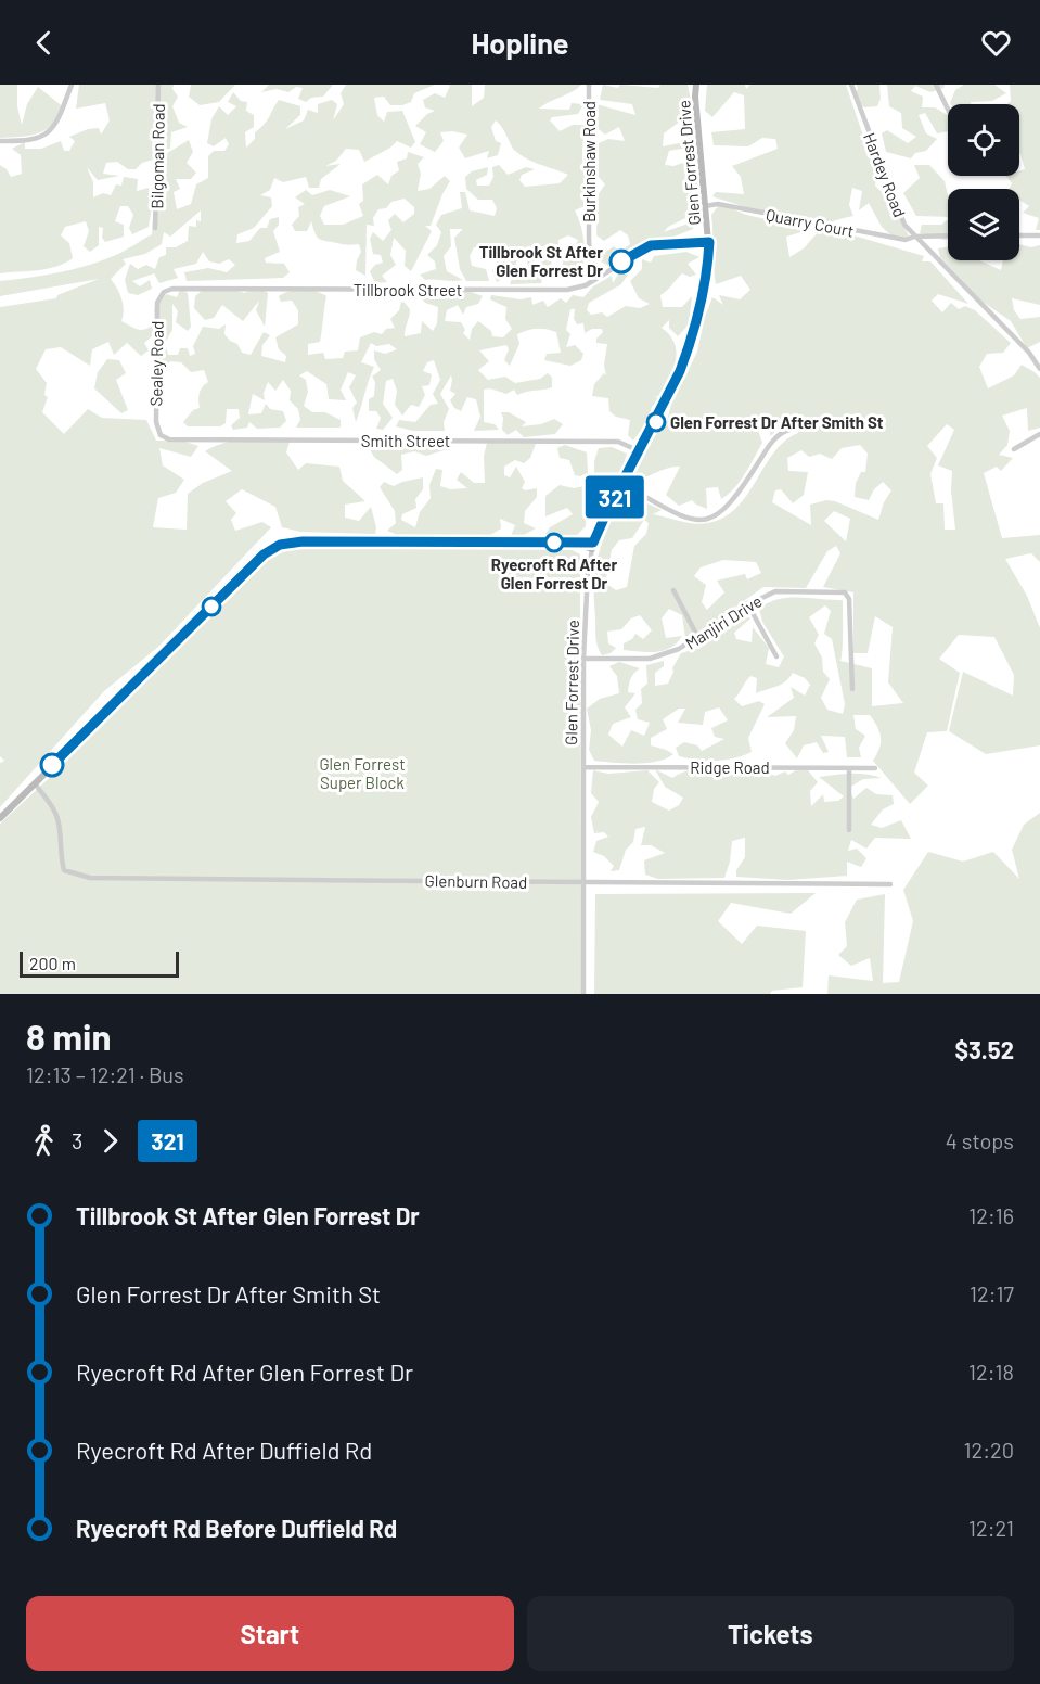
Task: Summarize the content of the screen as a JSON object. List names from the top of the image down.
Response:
{
  "streets": {
    "street": [
      "Bilgoman Road",
      "Burkinshaw Road",
      "Glen Forrest Drive",
      "Hardey Road",
      "Quarry Court",
      "Tillbrook Street",
      "Sealey Road",
      "Smith Street",
      "Manjiri Drive",
      "Ridge Road",
      "Glenburn Road"
    ]
  },
  "crossings": [
    ["Burkinshaw Road", "Tillbrook Street"],
    ["Glen Forrest Drive", "Quarry Court"],
    ["Glen Forrest Drive", "Tillbrook Street"],
    ["Glen Forrest Drive", "Smith Street"],
    ["Glen Forrest Drive", "Manjiri Drive"],
    ["Glen Forrest Drive", "Ridge Road"],
    ["Glen Forrest Drive", "Glenburn Road"],
    ["Hardey Road", "Quarry Court"],
    ["Tillbrook Street", "Sealey Road"],
    ["Sealey Road", "Smith Street"]
  ],
  "parks": ["Glen Forrest Super Block"],
  "places": ["Tillbrook St After Glen Forrest Dr", "Glen Forrest Dr After Smith St", "Ryecroft Rd After Glen Forrest Dr"],
  "lines": ["bus line 321"],
  "scale_bar": "200 m",
  "page": {
    "header": "Hopline",
    "on_map": "321",
    "scale": "200 m",
    "heading": ["8 min", "12:13 – 12:21 · Bus", "$3.52"],
    "legs": ["3", "321", "4 stops"],
    "list": [
      {
        "name": "Tillbrook St After Glen Forrest Dr",
        "value": "12:16"
      },
      {
        "name": "Glen Forrest Dr After Smith St",
        "value": "12:17"
      },
      {
        "name": "Ryecroft Rd After Glen Forrest Dr",
        "value": "12:18"
      },
      {
        "name": "Ryecroft Rd After Duffield Rd",
        "value": "12:20"
      },
      {
        "name": "Ryecroft Rd Before Duffield Rd",
        "value": "12:21"
      }
    ],
    "buttons": ["Start", "Tickets"]
  }
}
